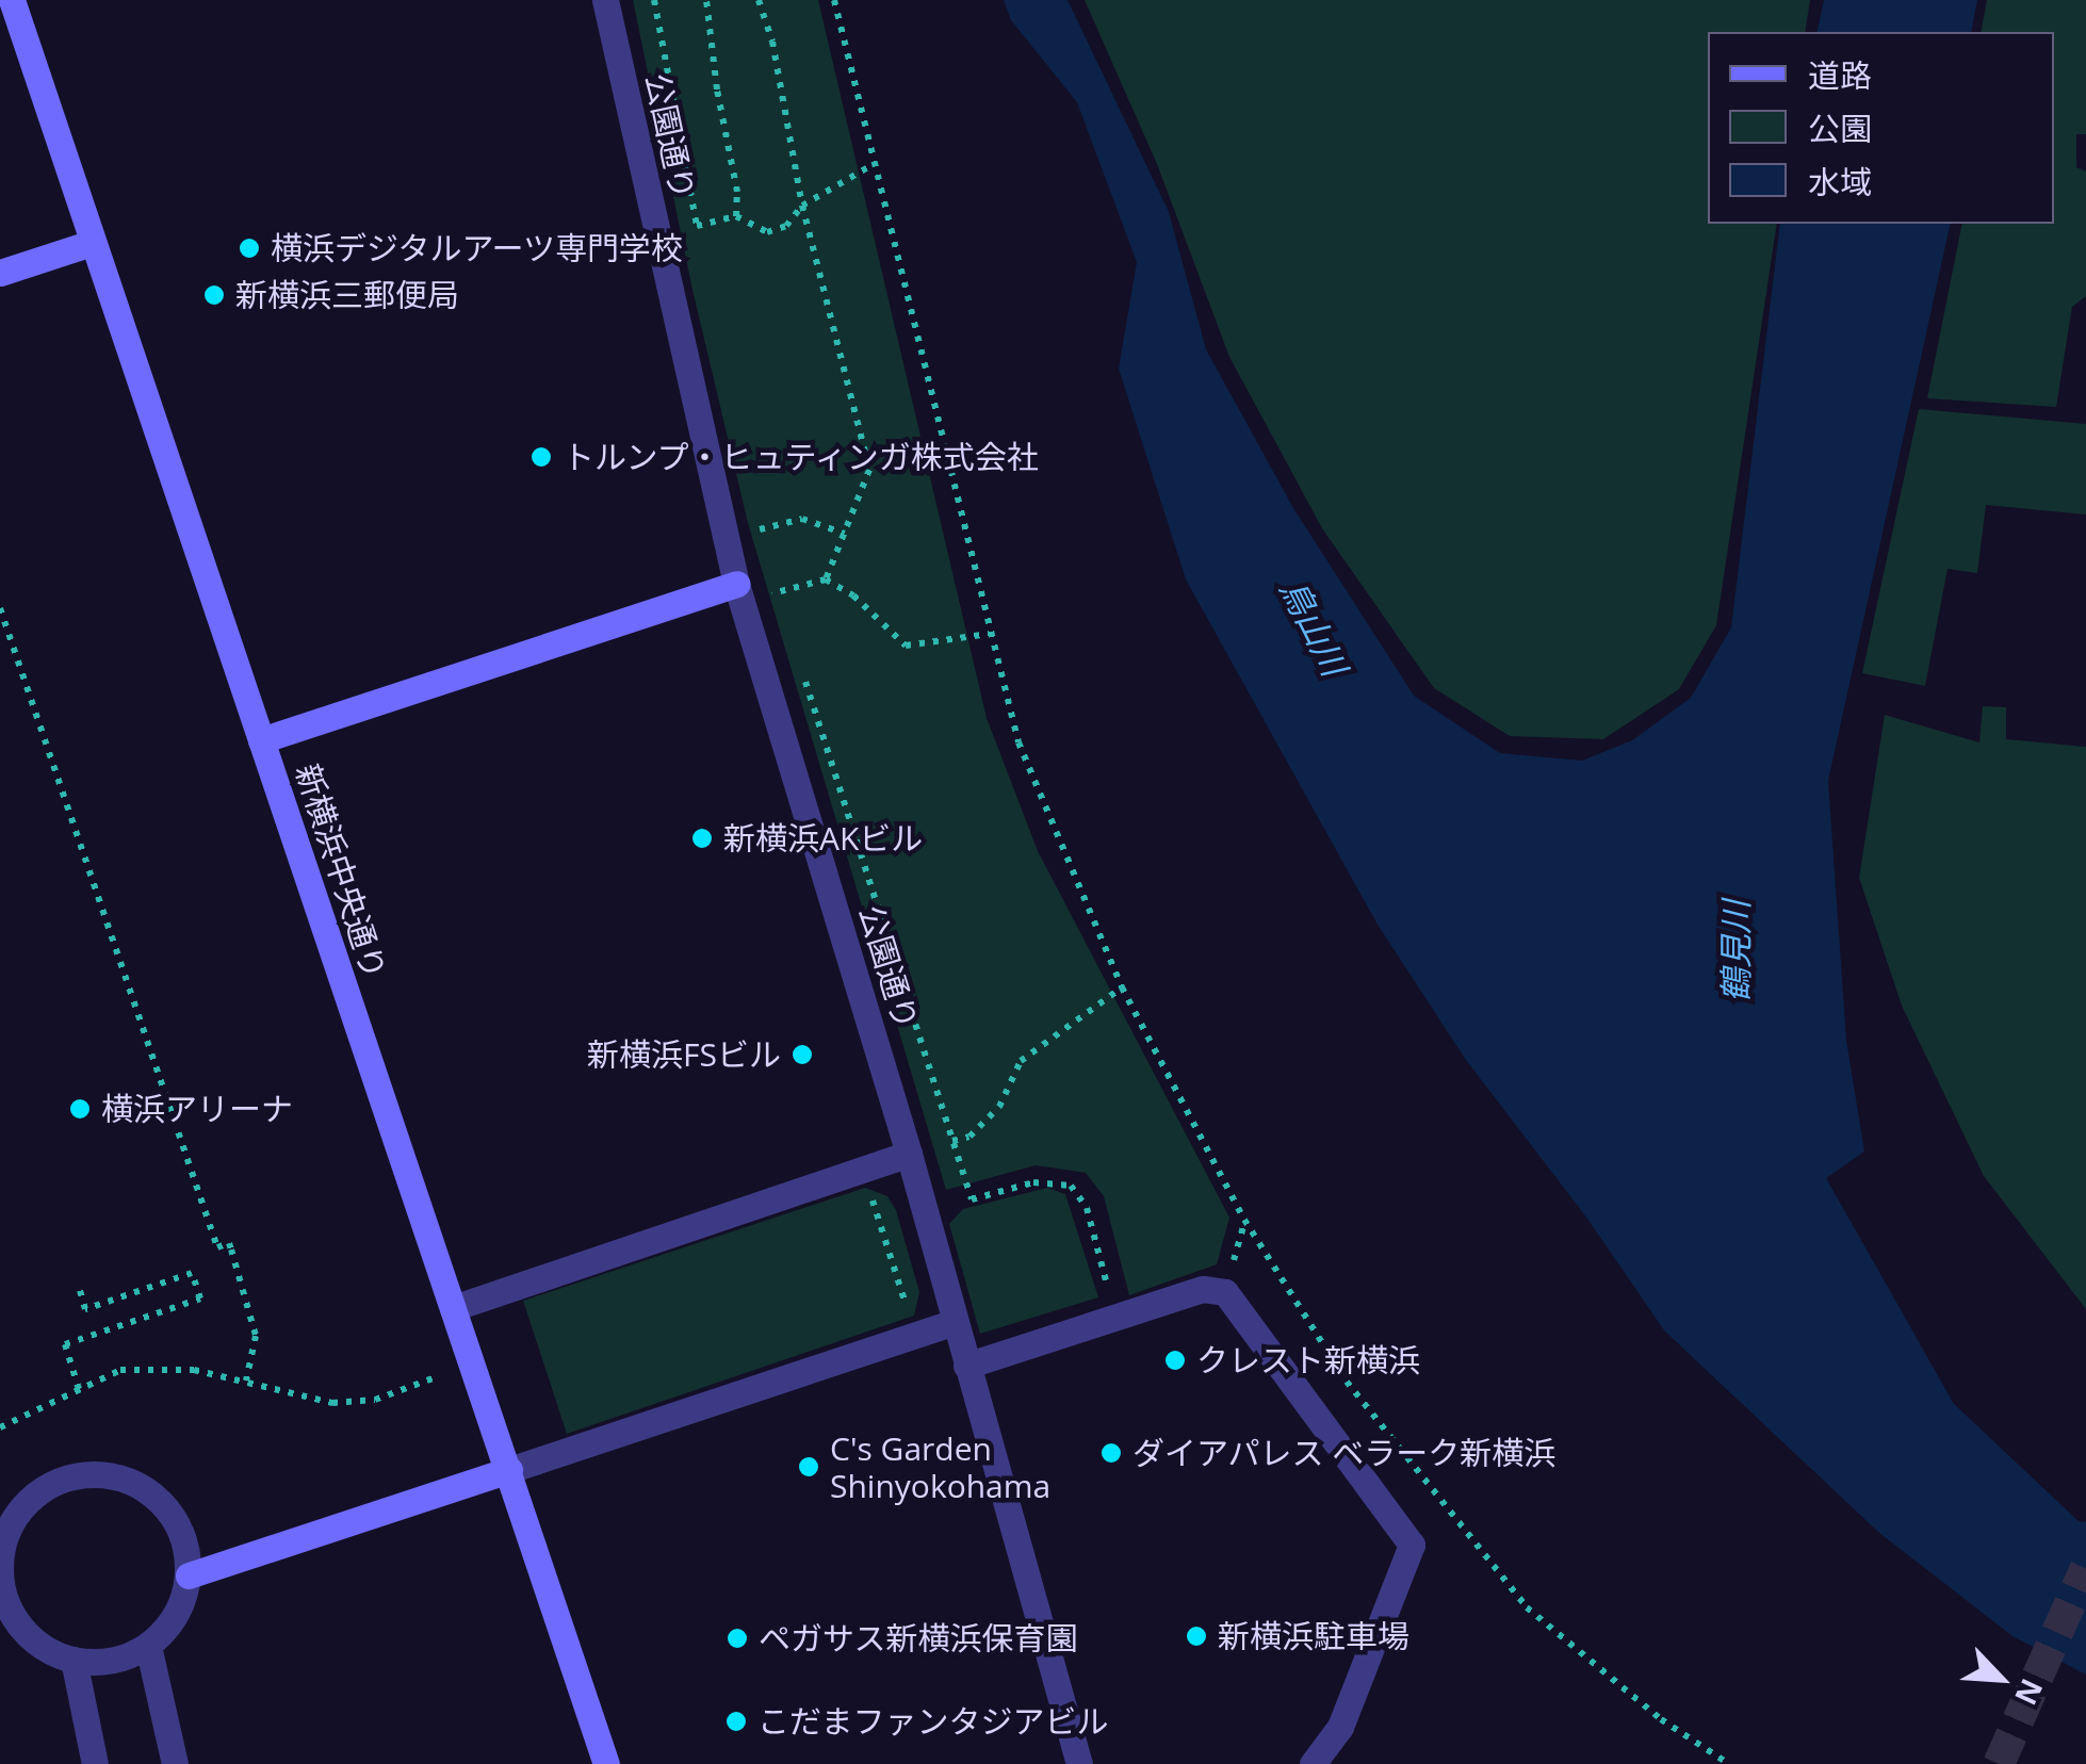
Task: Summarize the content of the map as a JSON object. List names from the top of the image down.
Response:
{
  "streets": {
    "street": ["公園通り", "新横浜中央通り"]
  },
  "water": ["鳥山川", "鶴見川"],
  "places": [
    "横浜デジタルアーツ専門学校",
    "新横浜三郵便局",
    "トルンプ・ヒュティンガ株式会社",
    "新横浜AKビル",
    "新横浜FSビル",
    "横浜アリーナ",
    "クレスト新横浜",
    "ダイアパレス ベラーク新横浜",
    "C's Garden Shinyokohama",
    "新横浜駐車場",
    "ペガサス新横浜保育園",
    "こだまファンタジアビル"
  ],
  "legend": ["道路", "公園", "水域"],
  "north": "bottom right"
}
